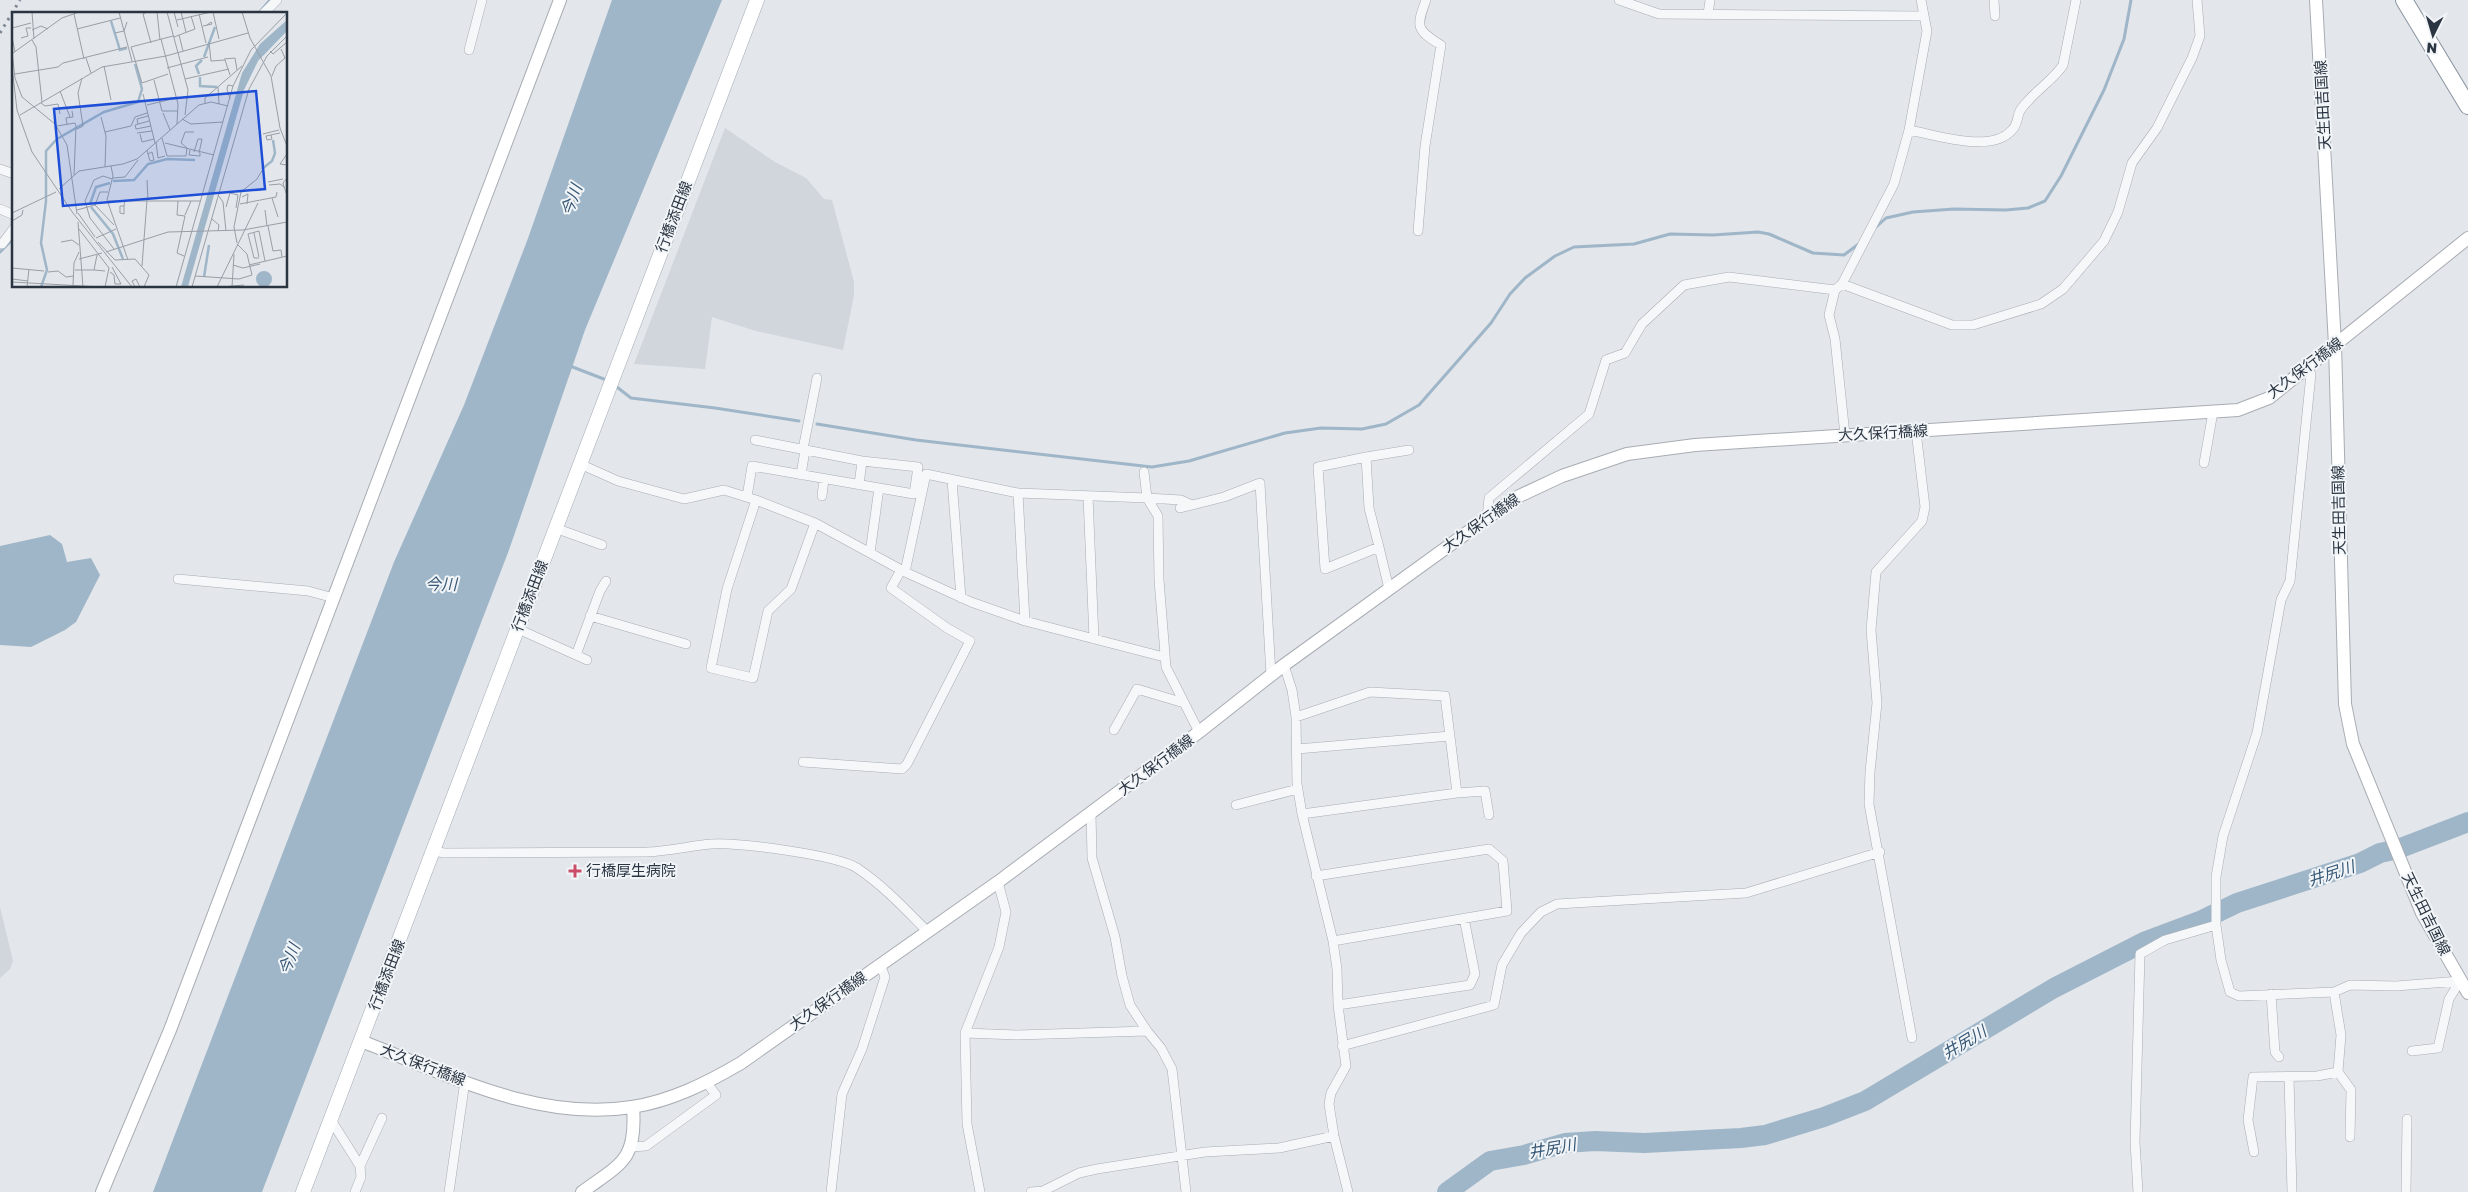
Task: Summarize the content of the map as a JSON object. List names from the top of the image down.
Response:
{
  "streets": {
    "main road": ["天生田吉国線", "行橋添田線", "大久保行橋線"]
  },
  "crossings": [
    ["天生田吉国線", "大久保行橋線"],
    ["行橋添田線", "大久保行橋線"]
  ],
  "water": ["今川", "井尻川"],
  "places": {
    "health": ["行橋厚生病院"]
  },
  "north": "bottom"
}
